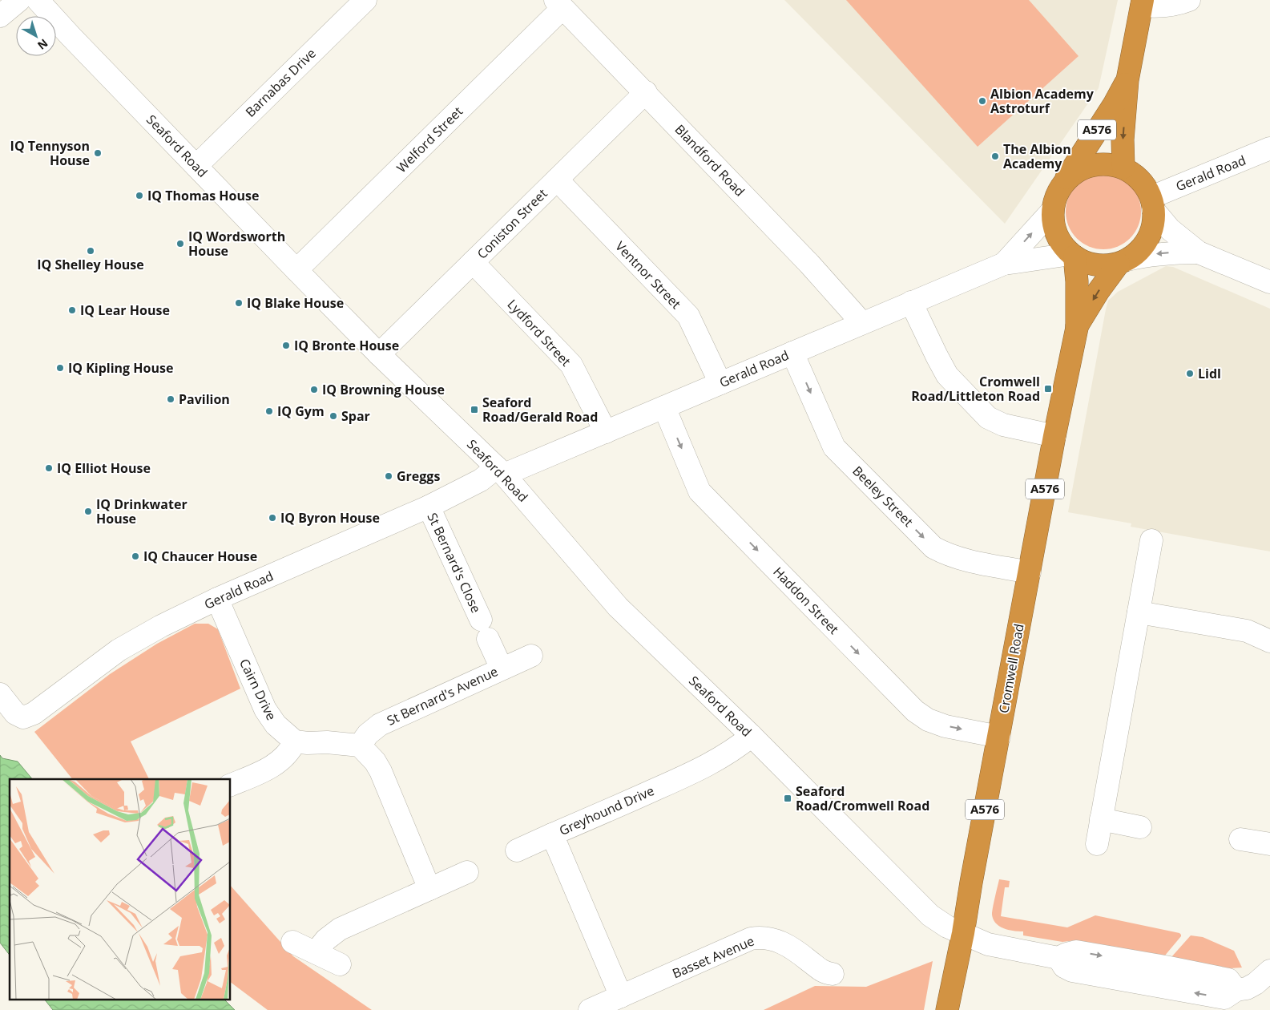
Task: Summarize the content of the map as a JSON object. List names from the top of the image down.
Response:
{
  "streets": {
    "highway": ["A576", "Cromwell Road"],
    "street": [
      "Barnabas Drive",
      "Welford Street",
      "Seaford Road",
      "Blandford Road",
      "Gerald Road",
      "Coniston Street",
      "Ventnor Street",
      "Lydford Street",
      "Beeley Street",
      "St Bernard's Close",
      "Haddon Street",
      "Cairn Drive",
      "St Bernard's Avenue",
      "Greyhound Drive",
      "Basset Avenue"
    ]
  },
  "crossings": [
    ["Barnabas Drive", "Seaford Road"],
    ["A576", "Gerald Road"],
    ["A576", "Cromwell Road"],
    ["Welford Street", "Seaford Road"],
    ["Welford Street", "Blandford Road"],
    ["Seaford Road", "Gerald Road"],
    ["Seaford Road", "Coniston Street"],
    ["Seaford Road", "Cromwell Road"],
    ["Seaford Road", "Greyhound Drive"],
    ["Blandford Road", "Gerald Road"],
    ["Blandford Road", "Coniston Street"],
    ["Gerald Road", "Ventnor Street"],
    ["Gerald Road", "Lydford Street"],
    ["Gerald Road", "Beeley Street"],
    ["Gerald Road", "St Bernard's Close"],
    ["Gerald Road", "Haddon Street"],
    ["Gerald Road", "Cromwell Road"],
    ["Gerald Road", "Cairn Drive"],
    ["Coniston Street", "Ventnor Street"],
    ["Coniston Street", "Lydford Street"],
    ["Beeley Street", "Cromwell Road"],
    ["St Bernard's Close", "St Bernard's Avenue"],
    ["Haddon Street", "Cromwell Road"],
    ["Greyhound Drive", "Basset Avenue"]
  ],
  "one_way": ["Haddon Street"],
  "places": {
    "other": [
      "Albion Academy Astroturf",
      "IQ Tennyson House",
      "The Albion Academy",
      "IQ Thomas House",
      "IQ Wordsworth House",
      "IQ Shelley House",
      "IQ Blake House",
      "IQ Lear House",
      "IQ Bronte House",
      "IQ Kipling House",
      "Lidl",
      "IQ Browning House",
      "Pavilion",
      "IQ Gym",
      "Spar",
      "IQ Elliot House",
      "Greggs",
      "IQ Drinkwater House",
      "IQ Byron House",
      "IQ Chaucer House"
    ],
    "transit": ["Cromwell Road/Littleton Road", "Seaford Road/Gerald Road", "Seaford Road/Cromwell Road"]
  },
  "north": "bottom right"
}
